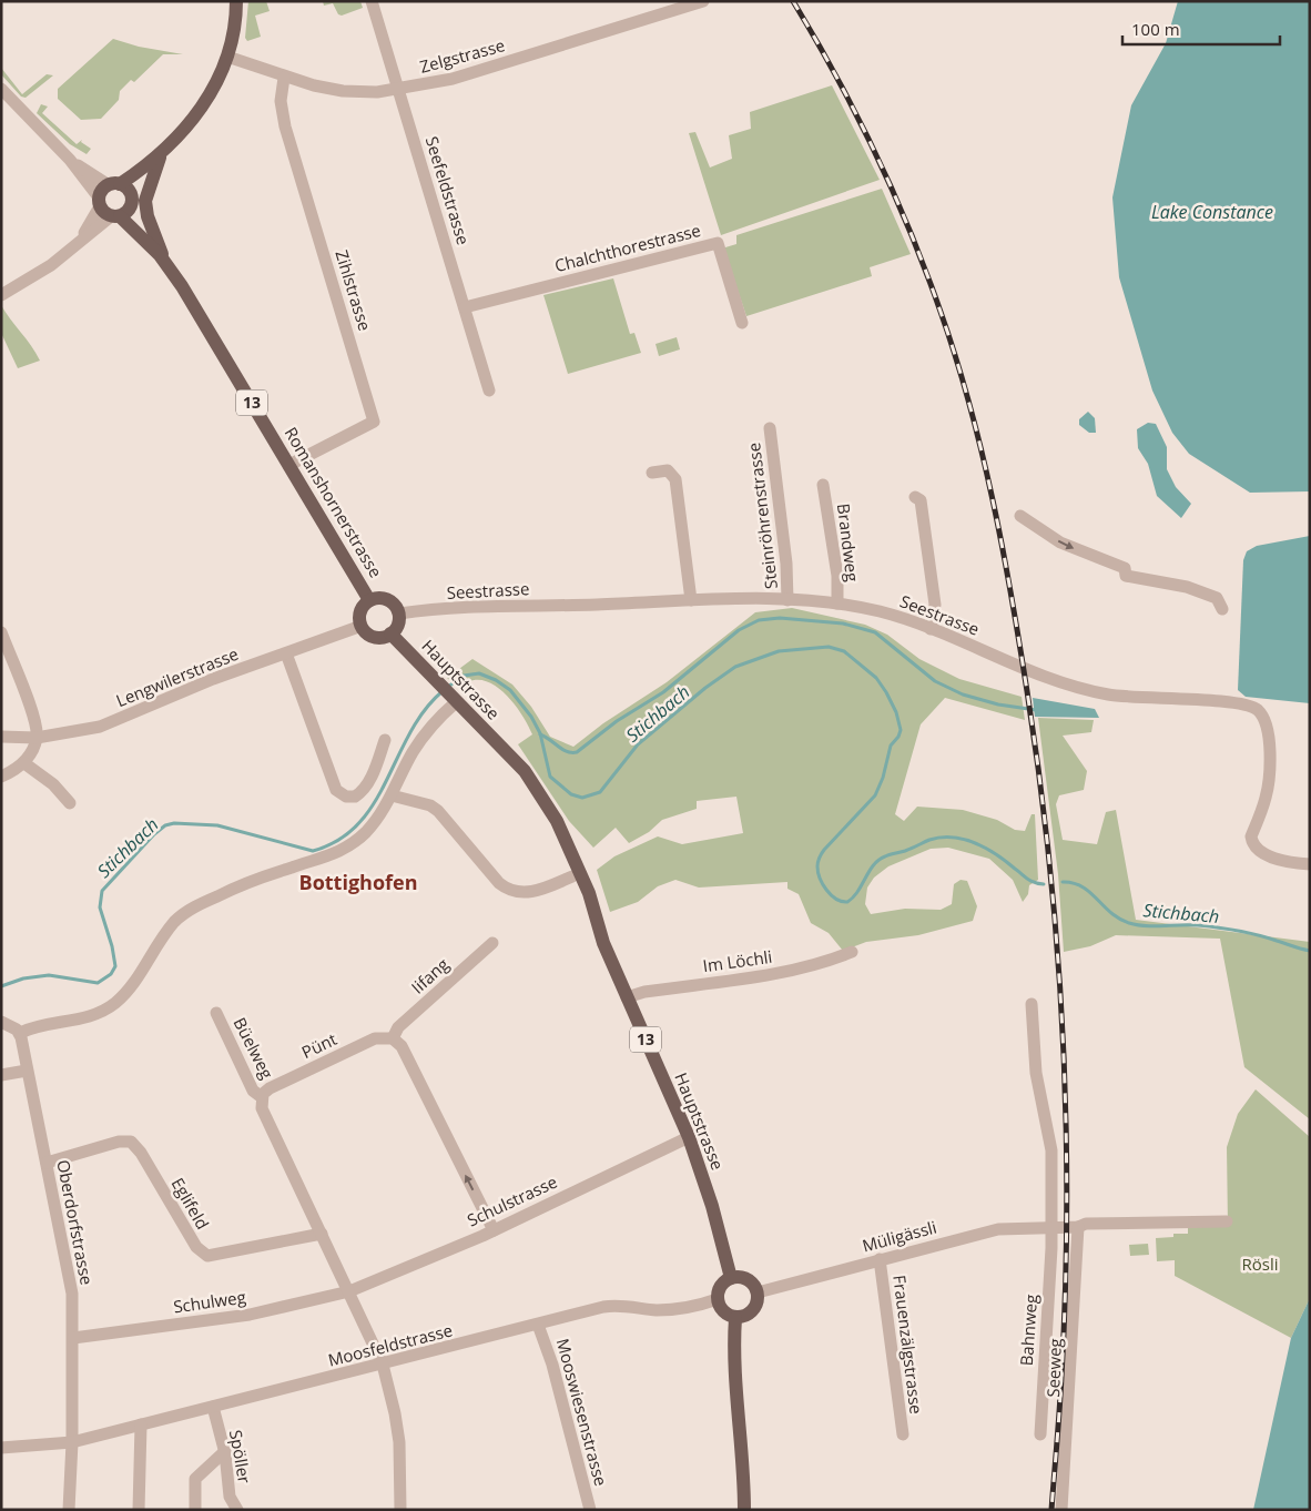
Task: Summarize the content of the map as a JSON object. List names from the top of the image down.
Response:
{
  "streets": {
    "main road": ["13", "Romanshornerstrasse", "Hauptstrasse"],
    "street": [
      "Zelgstrasse",
      "Seefeldstrasse",
      "Chalchthorestrasse",
      "Zihlstrasse",
      "Steinröhrenstrasse",
      "Brandweg",
      "Seestrasse",
      "Lengwilerstrasse",
      "Im Löchli",
      "Iifang",
      "Pünt",
      "Büelweg",
      "Schulstrasse",
      "Eglifeld",
      "Oberdorfstrasse",
      "Müligässli",
      "Schulweg",
      "Bahnweg",
      "Frauenzälgstrasse",
      "Moosfeldstrasse",
      "Seeweg",
      "Mooswiesenstrasse",
      "Spöller"
    ]
  },
  "crossings": [
    ["Zelgstrasse", "Seefeldstrasse"],
    ["Zelgstrasse", "Zihlstrasse"],
    ["Zelgstrasse", "13"],
    ["Seefeldstrasse", "Chalchthorestrasse"],
    ["Zihlstrasse", "Romanshornerstrasse"],
    ["13", "Romanshornerstrasse"],
    ["Romanshornerstrasse", "Seestrasse"],
    ["Romanshornerstrasse", "Lengwilerstrasse"],
    ["Romanshornerstrasse", "Hauptstrasse"],
    ["Steinröhrenstrasse", "Seestrasse"],
    ["Brandweg", "Seestrasse"],
    ["Seestrasse", "Lengwilerstrasse"],
    ["Seestrasse", "Hauptstrasse"],
    ["Lengwilerstrasse", "Hauptstrasse"],
    ["Hauptstrasse", "Im Löchli"],
    ["Hauptstrasse", "Schulstrasse"],
    ["Hauptstrasse", "Müligässli"],
    ["Hauptstrasse", "Moosfeldstrasse"],
    ["Iifang", "Pünt"],
    ["Pünt", "Büelweg"],
    ["Schulstrasse", "Schulweg"],
    ["Eglifeld", "Oberdorfstrasse"],
    ["Oberdorfstrasse", "Schulweg"],
    ["Oberdorfstrasse", "Moosfeldstrasse"],
    ["Müligässli", "Bahnweg"],
    ["Müligässli", "Frauenzälgstrasse"],
    ["Müligässli", "Moosfeldstrasse"],
    ["Müligässli", "Seeweg"],
    ["Moosfeldstrasse", "Mooswiesenstrasse"],
    ["Moosfeldstrasse", "Spöller"]
  ],
  "districts": ["Bottighofen"],
  "water": ["Lake Constance", "Stichbach"],
  "parks": ["Rösli"],
  "scale_bar": "100 m"
}
